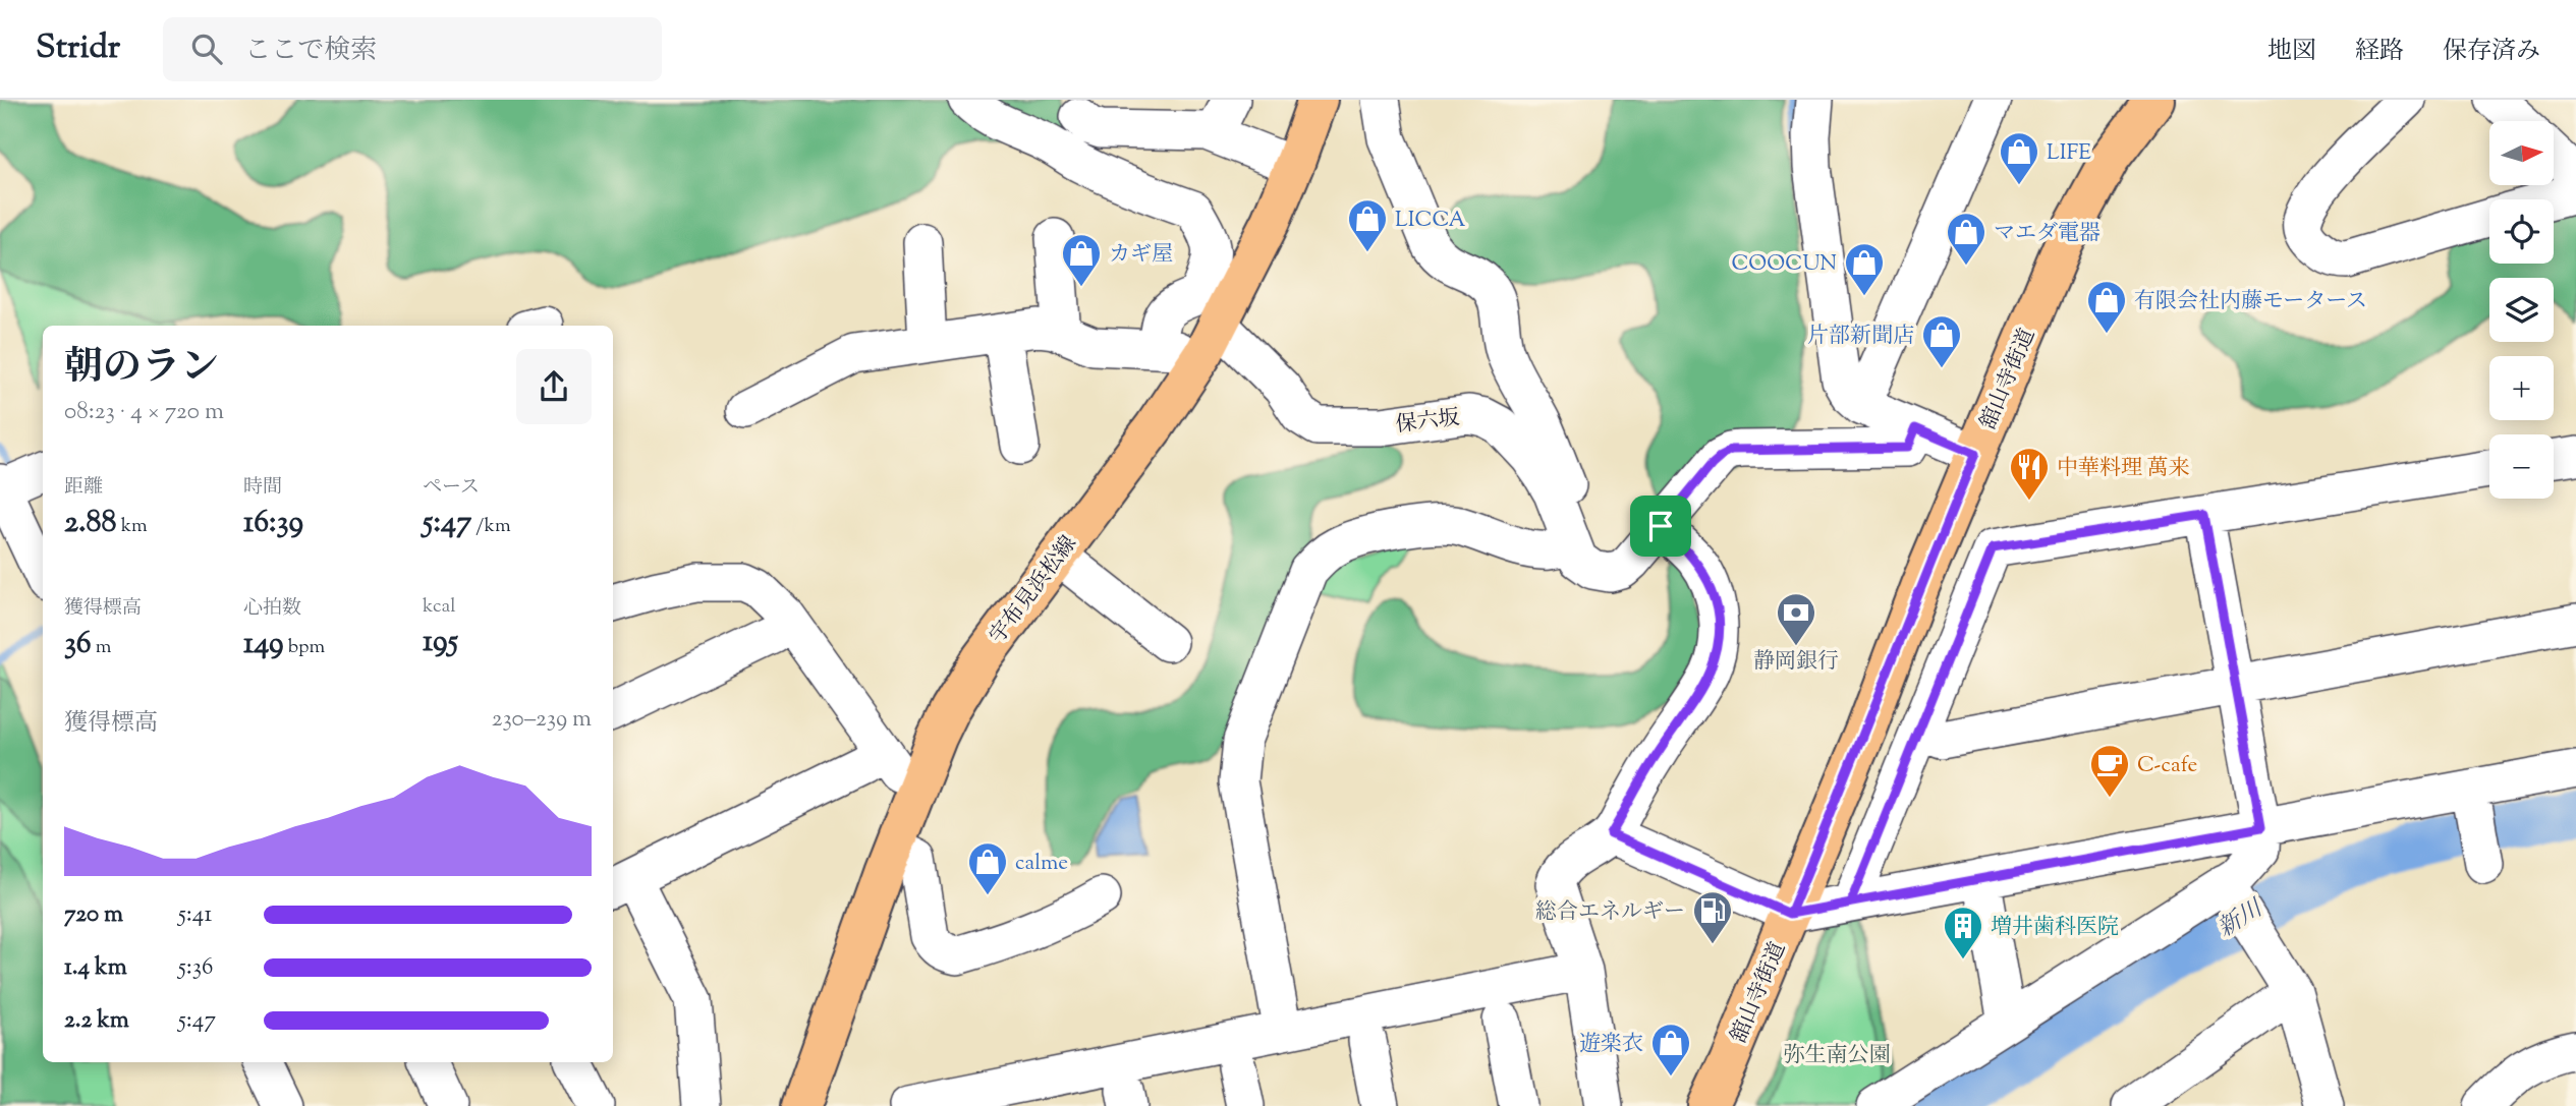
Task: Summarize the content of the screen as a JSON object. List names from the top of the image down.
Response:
{
  "streets": {
    "main road": ["舘山寺街道", "宇布見浜松線"],
    "street": ["保六坂"]
  },
  "crossings": [
    ["保六坂", "宇布見浜松線"]
  ],
  "water": ["新川"],
  "parks": ["弥生南公園"],
  "places": {
    "shop": [
      "LIFE",
      "LICCA",
      "マエダ電器",
      "カギ屋",
      "COOCUN",
      "有限会社内藤モータース",
      "片部新聞店",
      "calme",
      "遊楽衣"
    ],
    "restaurant": ["中華料理 萬来"],
    "bank": ["静岡銀行"],
    "cafe": ["C-cafe"],
    "fuel station": ["総合エネルギー"],
    "building": ["増井歯科医院"]
  },
  "north": "right",
  "page": {
    "header": "Stridr",
    "search": "ここで検索",
    "nav": ["地図", "経路", "保存済み"],
    "map_buttons": ["+", "−"],
    "heading": ["朝のラン", "08:23 · 4 × 720 m"],
    "stats": [
      ["距離", "2.88 km"],
      ["時間", "16:39"],
      ["ペース", "5:47 /km"],
      ["獲得標高", "36 m"],
      ["心拍数", "149 bpm"],
      ["kcal", "195"]
    ],
    "chart": ["獲得標高", "230–239 m"],
    "list": [
      {
        "name": "720 m",
        "note": "5:41"
      },
      {
        "name": "1.4 km",
        "note": "5:36"
      },
      {
        "name": "2.2 km",
        "note": "5:47"
      }
    ]
  }
}
